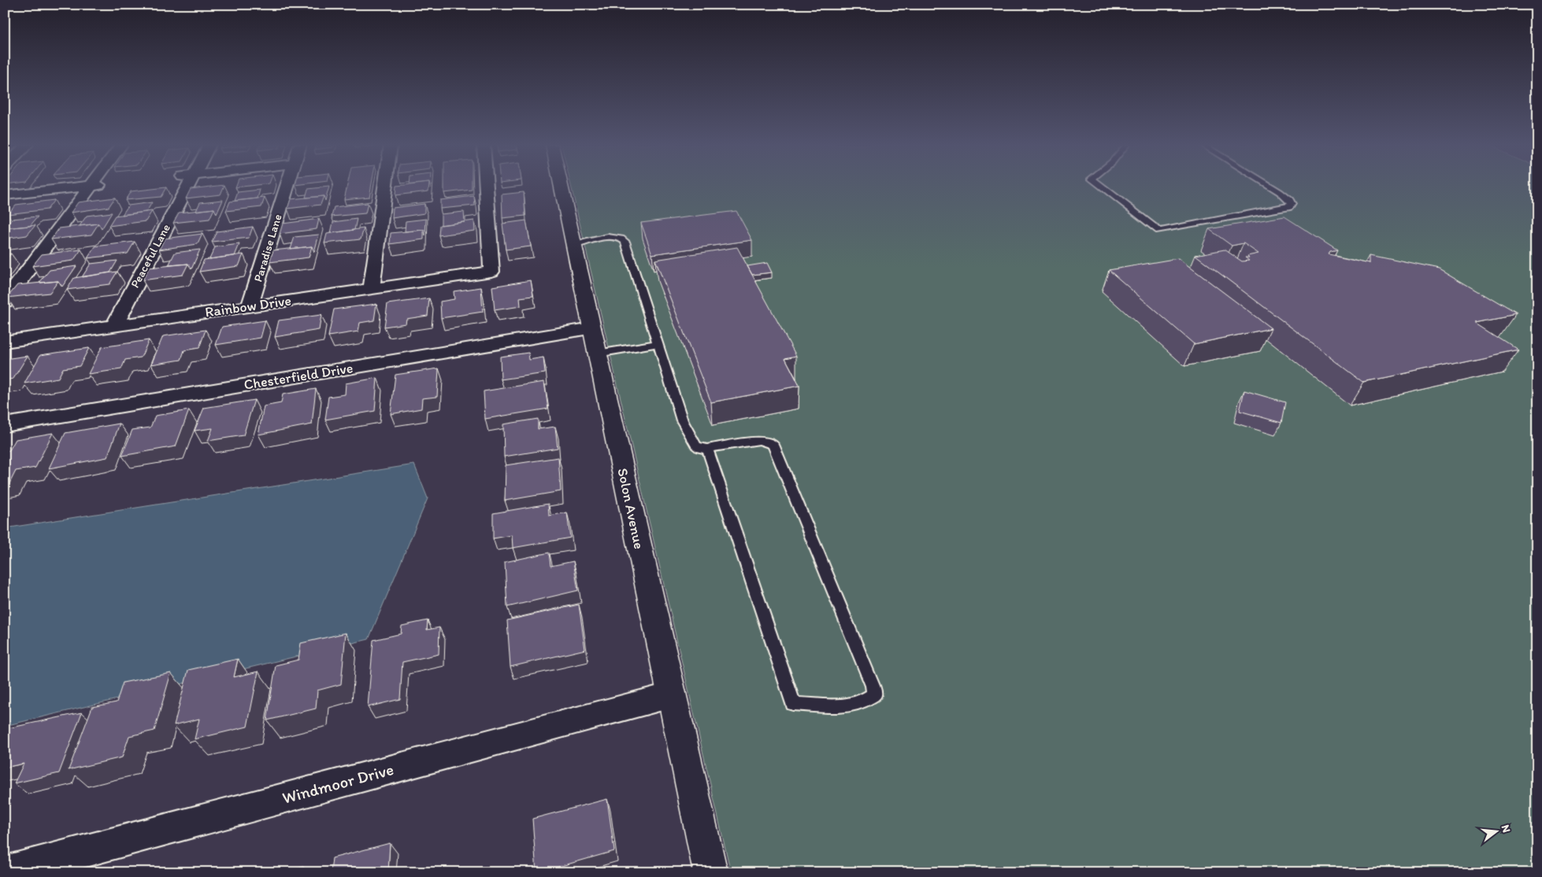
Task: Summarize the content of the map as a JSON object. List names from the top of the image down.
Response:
{
  "streets": {
    "street": [
      "Paradise Lane",
      "Peaceful Lane",
      "Rainbow Drive",
      "Chesterfield Drive",
      "Solon Avenue",
      "Windmoor Drive"
    ]
  },
  "crossings": [
    ["Paradise Lane", "Rainbow Drive"],
    ["Peaceful Lane", "Rainbow Drive"],
    ["Chesterfield Drive", "Solon Avenue"],
    ["Solon Avenue", "Windmoor Drive"]
  ],
  "north": "right"
}
